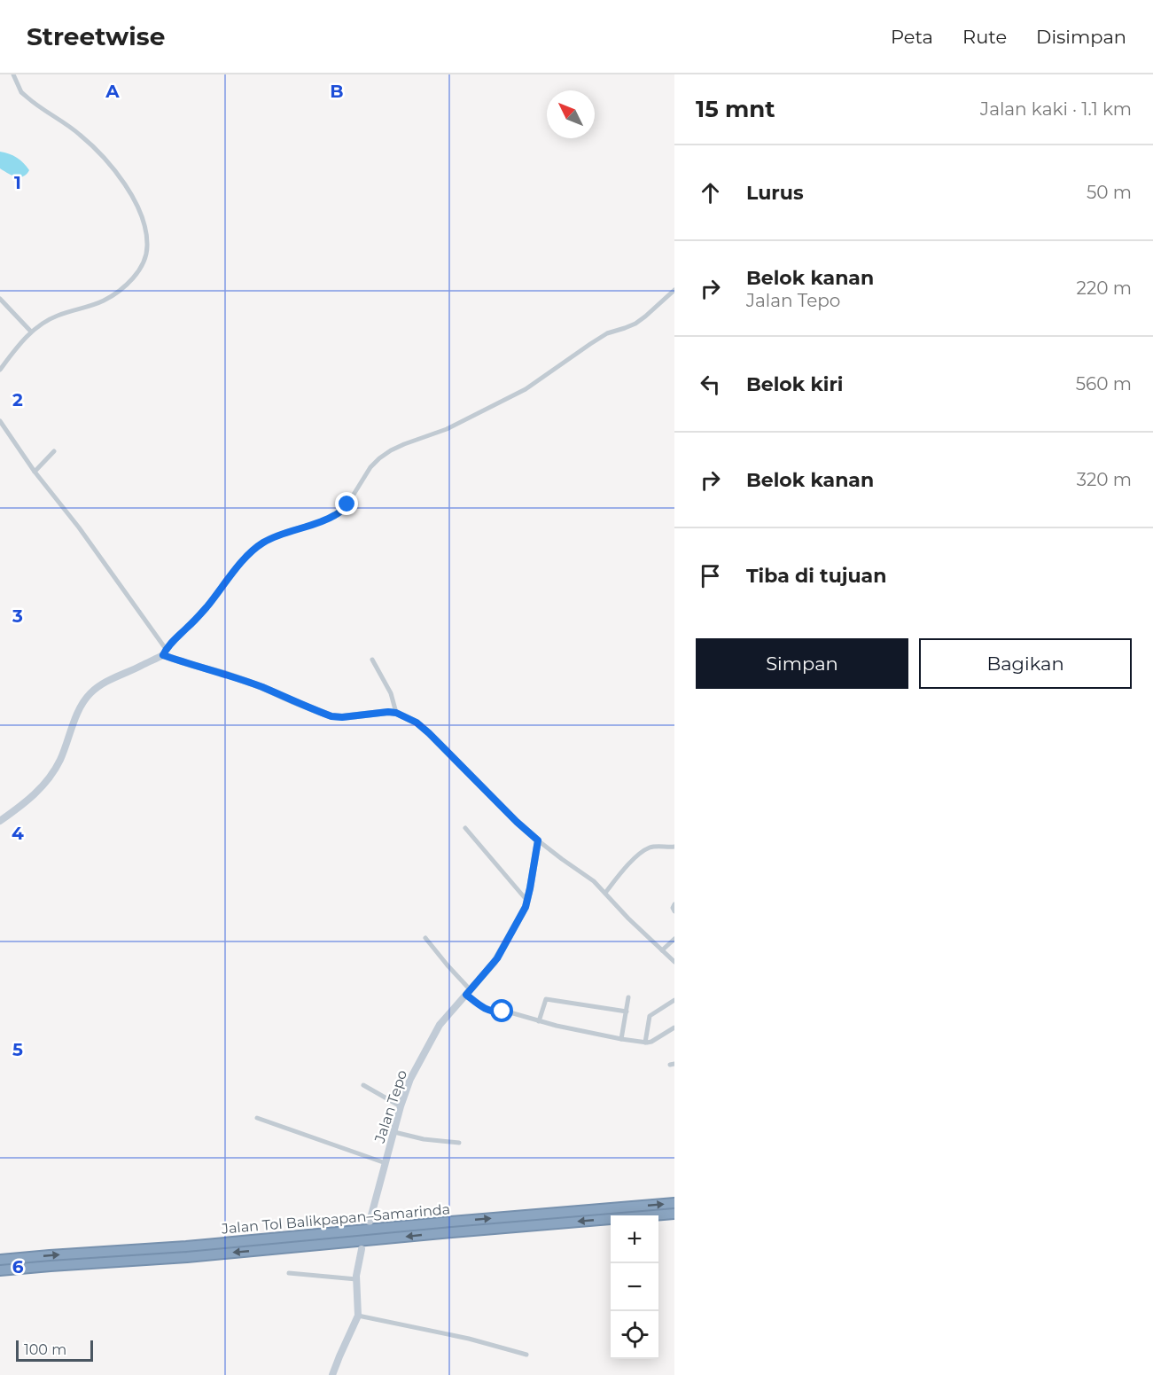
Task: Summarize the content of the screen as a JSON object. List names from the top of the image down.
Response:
{
  "streets": {
    "highway": ["Jalan Tol Balikpapan–Samarinda"],
    "street": ["Jalan Tepo"]
  },
  "scale_bar": "100 m",
  "north": "top left",
  "page": {
    "header": "Streetwise",
    "nav": ["Peta", "Rute", "Disimpan"],
    "heading": ["15 mnt", "Jalan kaki · 1.1 km"],
    "list": [
      ["Lurus", "50 m"],
      ["Belok kanan", "Jalan Tepo", "220 m"],
      ["Belok kiri", "560 m"],
      ["Belok kanan", "320 m"],
      "Tiba di tujuan"
    ],
    "buttons": ["Simpan", "Bagikan"],
    "map_buttons": ["+", "−"],
    "scale": "100 m"
  },
  "grid": {
    "columns": ["A", "B"],
    "rows": [
      "1",
      "2",
      "3",
      "4",
      "5",
      "6"
    ]
  }
}
